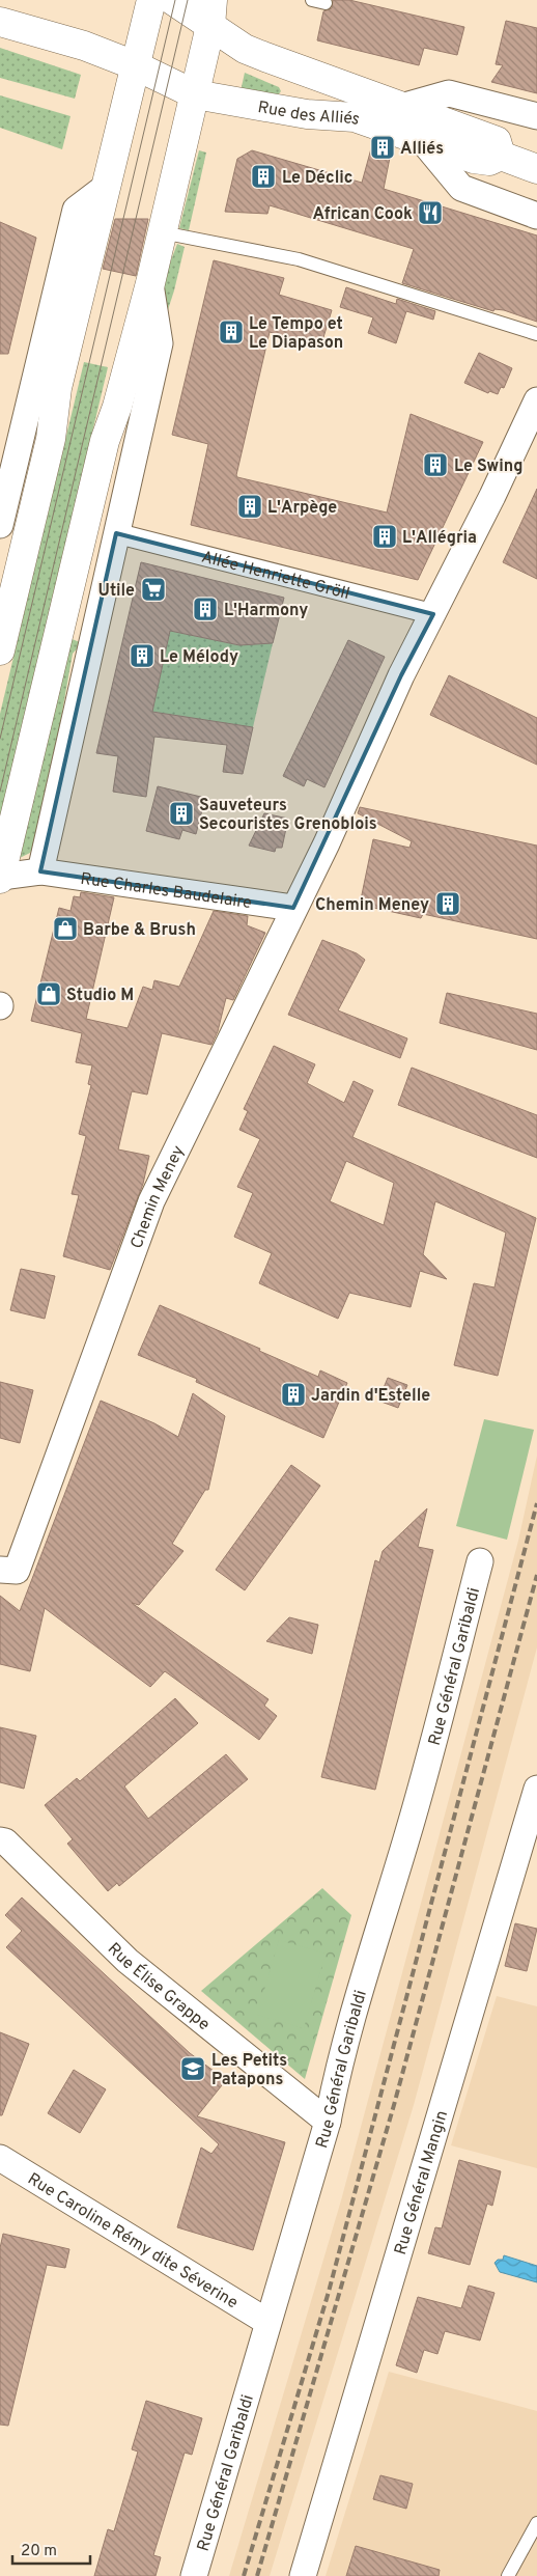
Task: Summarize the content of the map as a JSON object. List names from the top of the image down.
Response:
{
  "streets": {
    "main road": ["Rue des Alliés"],
    "street": [
      "Allée Henriette Gröll",
      "Rue Charles Baudelaire",
      "Chemin Meney",
      "Rue Général Garibaldi",
      "Rue Élise Grappe",
      "Rue Général Mangin",
      "Rue Caroline Rémy dite Séverine"
    ]
  },
  "crossings": [
    ["Allée Henriette Gröll", "Chemin Meney"],
    ["Rue Charles Baudelaire", "Chemin Meney"],
    ["Rue Général Garibaldi", "Rue Élise Grappe"],
    ["Rue Général Garibaldi", "Rue Caroline Rémy dite Séverine"]
  ],
  "places": {
    "building": [
      "Alliés",
      "Le Déclic",
      "Le Tempo et Le Diapason",
      "Le Swing",
      "L'Arpège",
      "L'Allégria",
      "L'Harmony",
      "Le Mélody",
      "Sauveteurs Secouristes Grenoblois",
      "Chemin Meney",
      "Jardin d'Estelle"
    ],
    "restaurant": ["African Cook"],
    "supermarket": ["Utile"],
    "shop": ["Barbe & Brush", "Studio M"],
    "school or university": ["Les Petits Patapons"]
  },
  "scale_bar": "20 m"
}
